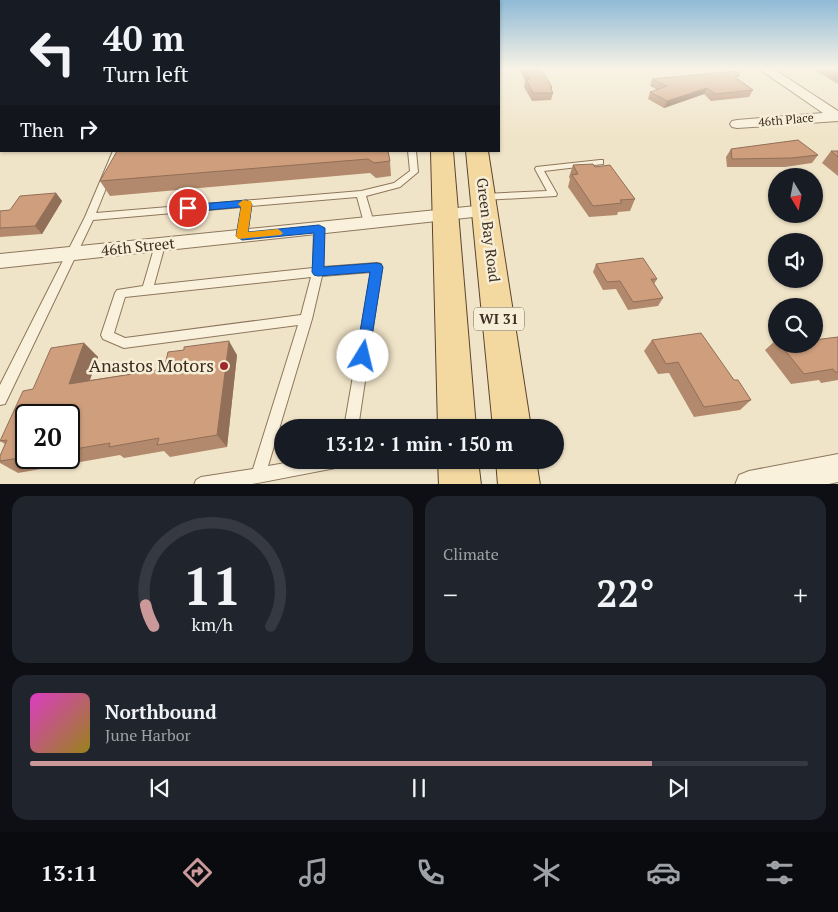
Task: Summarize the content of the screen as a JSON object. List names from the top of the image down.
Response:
{
  "streets": {
    "main road": ["Green Bay Road", "WI 31"],
    "street": ["46th Place", "46th Street"]
  },
  "crossings": [
    ["Green Bay Road", "46th Street"]
  ],
  "places": ["Anastos Motors"],
  "north": "bottom",
  "page": {
    "turn": ["40 m", "Turn left"],
    "then": "Then",
    "limit": "20",
    "trip": "13:12 · 1 min · 150 m",
    "tile": "Climate",
    "heat": ["−", "22°", "+"],
    "song": ["Northbound", "June Harbor"],
    "tabs": "13:11",
    "gauge": ["11", "km/h"]
  }
}
